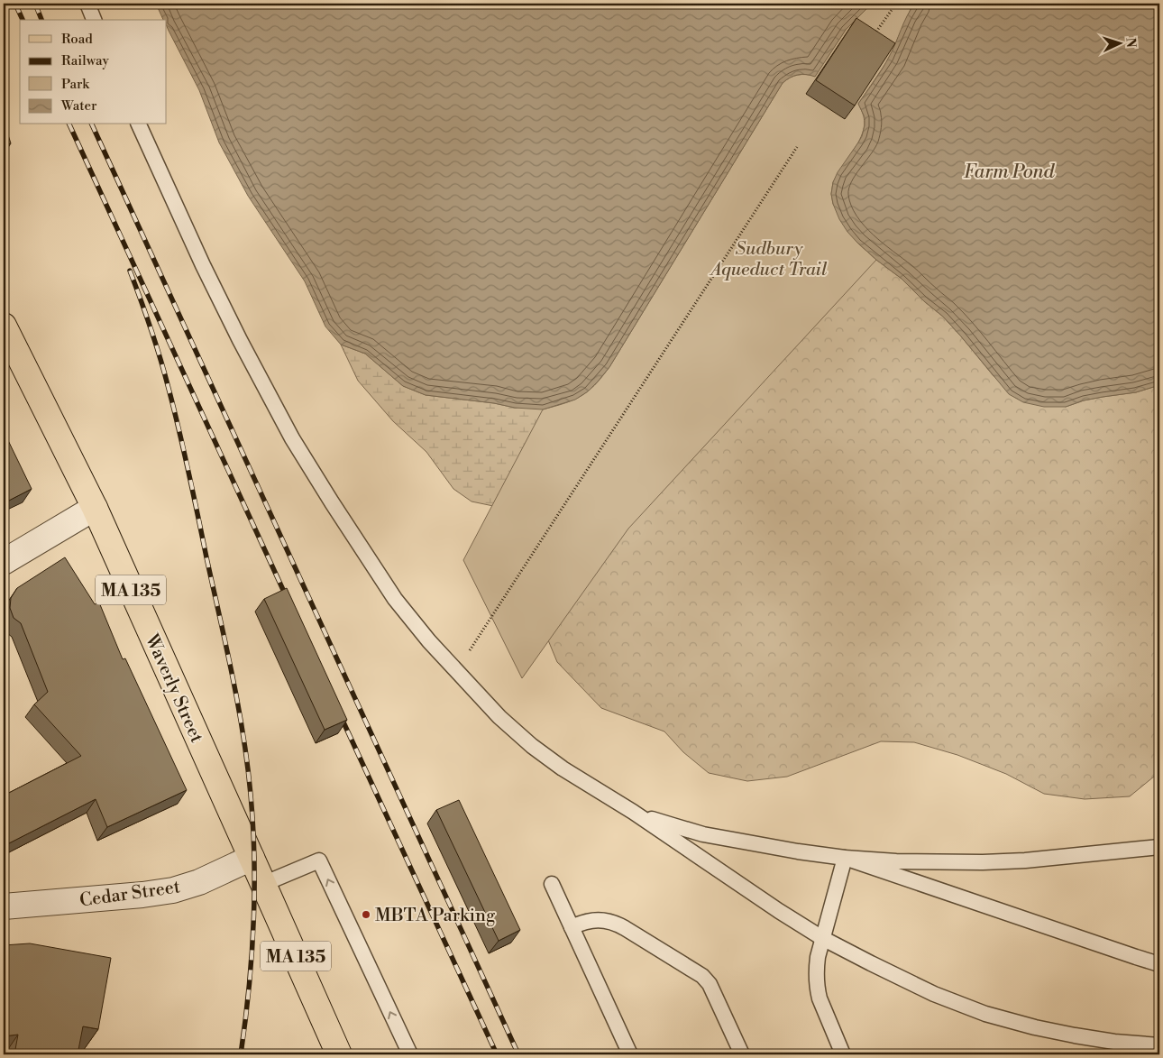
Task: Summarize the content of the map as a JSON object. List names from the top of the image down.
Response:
{
  "streets": {
    "main road": ["MA 135", "Waverly Street"],
    "street": ["Cedar Street"]
  },
  "crossings": [
    ["Waverly Street", "Cedar Street"]
  ],
  "water": ["Farm Pond"],
  "parks": ["Sudbury Aqueduct Trail"],
  "places": ["MBTA Parking"],
  "legend": [
    "Road",
    "Railway",
    "Park",
    "Water"
  ],
  "north": "right"
}
